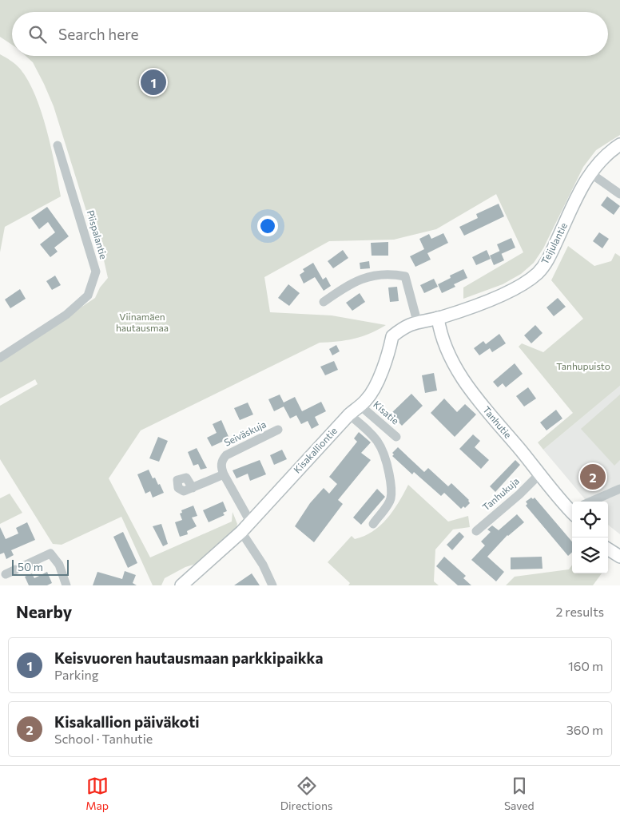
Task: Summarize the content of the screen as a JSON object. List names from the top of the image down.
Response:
{
  "streets": {
    "street": [
      "Piispalantie",
      "Teijulantie",
      "Kisatie",
      "Tanhutie",
      "Seiväskuja",
      "Kisakalliontie",
      "Tanhukuja"
    ]
  },
  "crossings": [
    ["Teijulantie", "Tanhutie"],
    ["Teijulantie", "Kisakalliontie"],
    ["Kisatie", "Kisakalliontie"],
    ["Tanhutie", "Kisakalliontie"],
    ["Tanhutie", "Tanhukuja"]
  ],
  "parks": ["Viinamäen hautausmaa", "Tanhupuisto"],
  "scale_bar": "50 m",
  "page": {
    "search": "Search here",
    "pins": ["1", "2"],
    "scale": "50 m",
    "heading": ["Nearby", "2 results"],
    "list": [
      {
        "mark": "1",
        "name": "Keisvuoren hautausmaan parkkipaikka",
        "note": "Parking",
        "value": "160 m"
      },
      {
        "mark": "2",
        "name": "Kisakallion päiväkoti",
        "note": "School · Tanhutie",
        "value": "360 m"
      }
    ],
    "nav": ["Map", "Directions", "Saved"]
  }
}
